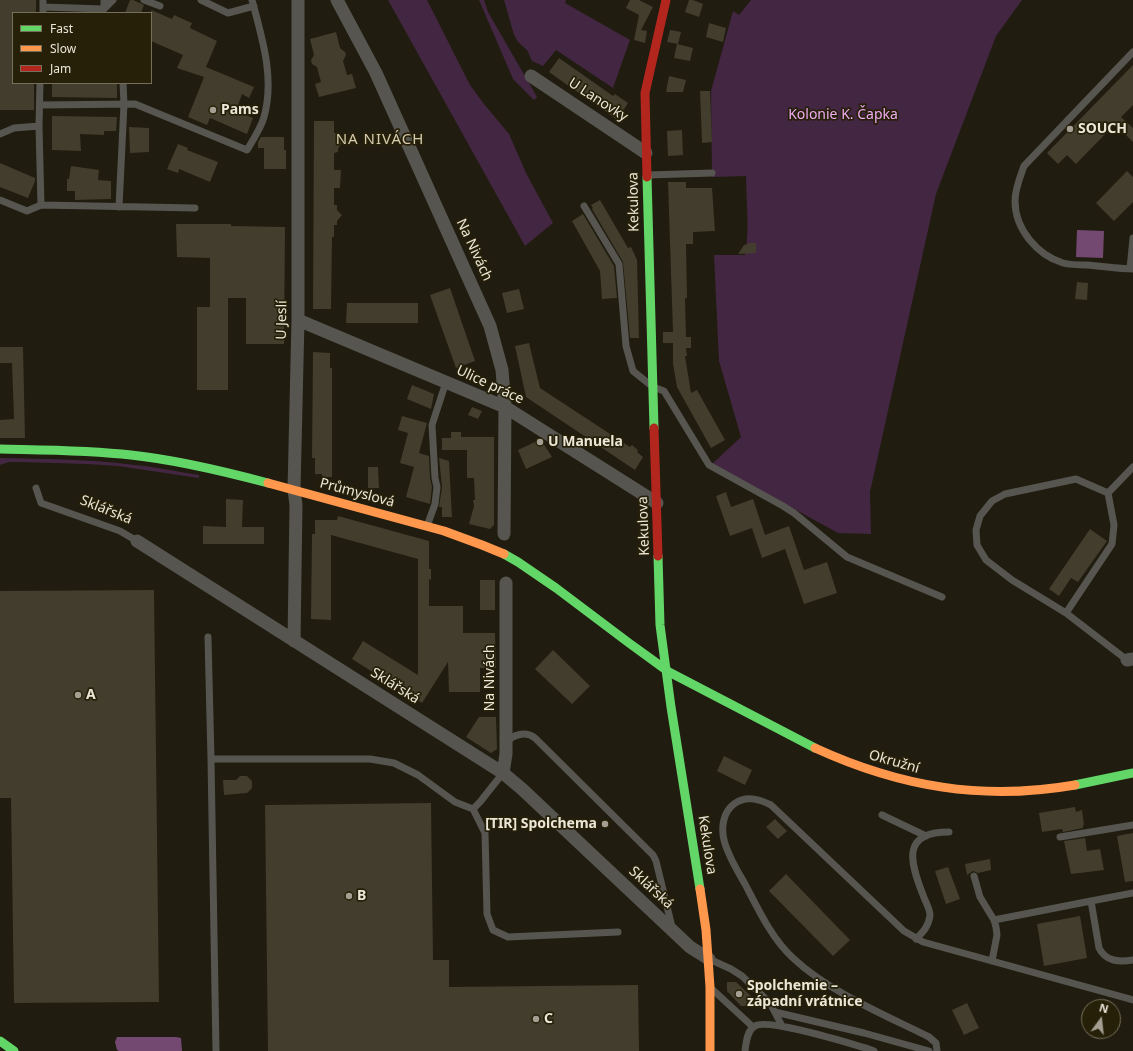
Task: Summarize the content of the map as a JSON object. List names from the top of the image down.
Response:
{
  "streets": {
    "street": [
      "U Lanovky",
      "Kekulova",
      "Na Nivách",
      "U Jeslí",
      "Ulice práce",
      "Průmyslová",
      "Sklářská",
      "Okružní"
    ]
  },
  "crossings": [
    ["U Lanovky", "Kekulova"],
    ["Kekulova", "Ulice práce"],
    ["Kekulova", "Průmyslová"],
    ["Kekulova", "Sklářská"],
    ["Kekulova", "Okružní"],
    ["Na Nivách", "Ulice práce"],
    ["Na Nivách", "Sklářská"],
    ["U Jeslí", "Ulice práce"],
    ["U Jeslí", "Průmyslová"],
    ["U Jeslí", "Sklářská"],
    ["Průmyslová", "Okružní"]
  ],
  "districts": ["NA NIVÁCH"],
  "parks": ["Kolonie K. Čapka"],
  "places": [
    "Pams",
    "SOUCH",
    "U Manuela",
    "A",
    "[TIR] Spolchema",
    "B",
    "Spolchemie – západní vrátnice",
    "C"
  ],
  "legend": ["Fast", "Slow", "Jam"],
  "north": "top"
}
